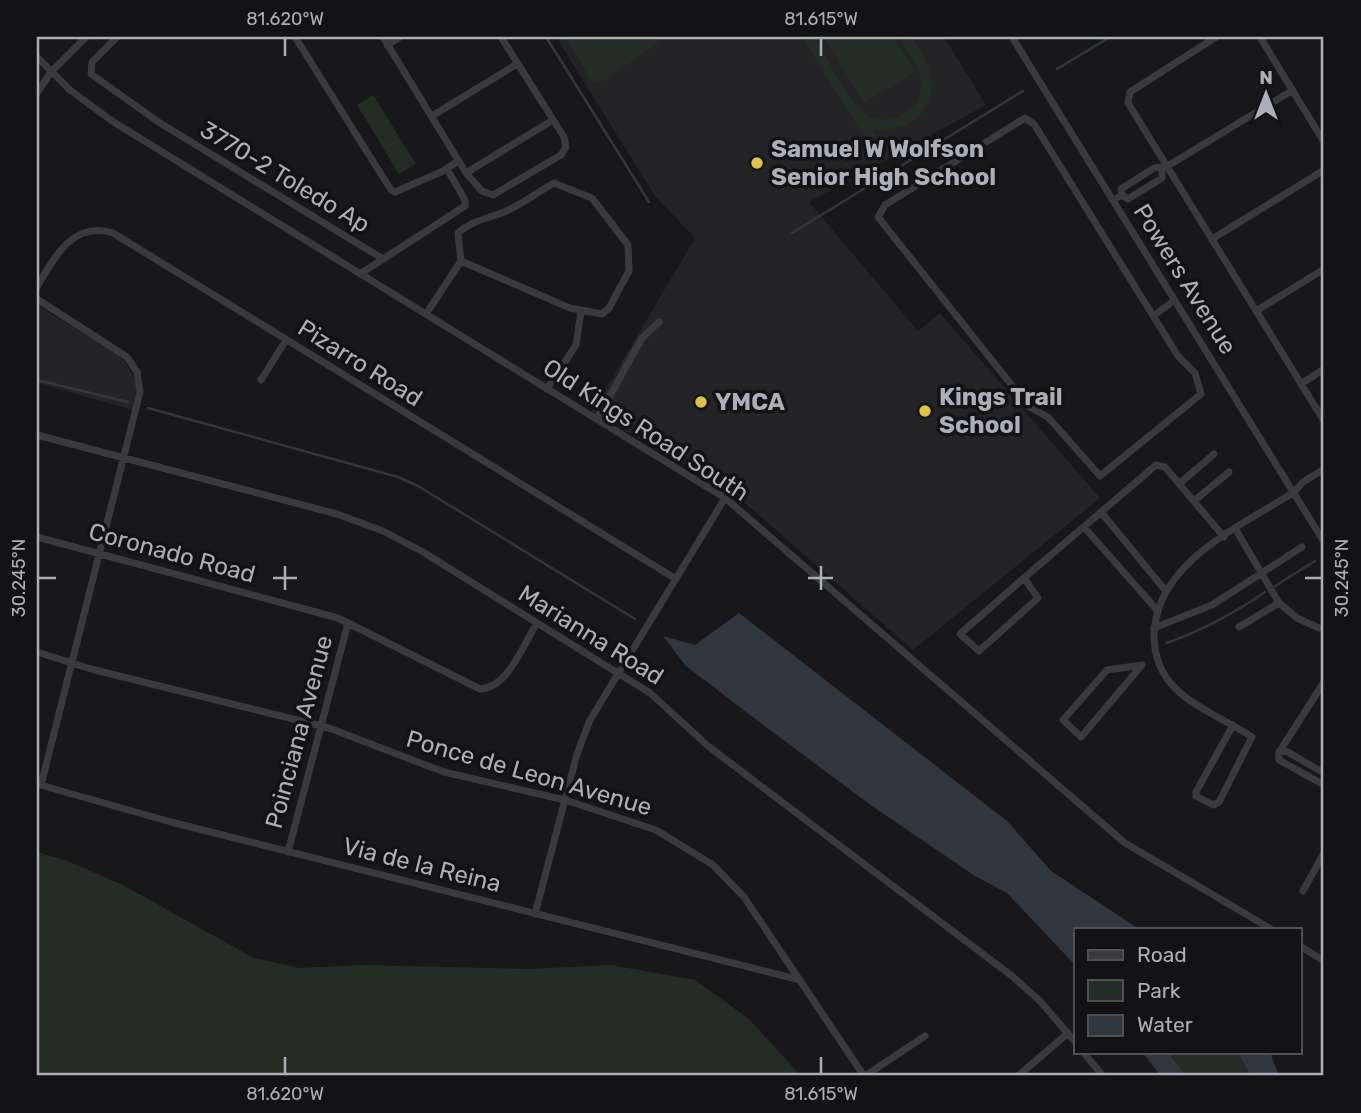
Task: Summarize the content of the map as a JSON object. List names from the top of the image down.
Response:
{
  "streets": {
    "street": [
      "3770-2 Toledo Ap",
      "Powers Avenue",
      "Pizarro Road",
      "Old Kings Road South",
      "Coronado Road",
      "Marianna Road",
      "Poinciana Avenue",
      "Ponce de Leon Avenue",
      "Via de la Reina"
    ]
  },
  "crossings": [
    ["Coronado Road", "Marianna Road"],
    ["Coronado Road", "Poinciana Avenue"],
    ["Poinciana Avenue", "Ponce de Leon Avenue"],
    ["Poinciana Avenue", "Via de la Reina"],
    ["Ponce de Leon Avenue", "Via de la Reina"]
  ],
  "places": ["Samuel W Wolfson Senior High School", "YMCA", "Kings Trail School"],
  "legend": ["Road", "Park", "Water"],
  "north": "top",
  "coordinates": ["81.620°W", "81.615°W", "30.245°N"]
}
